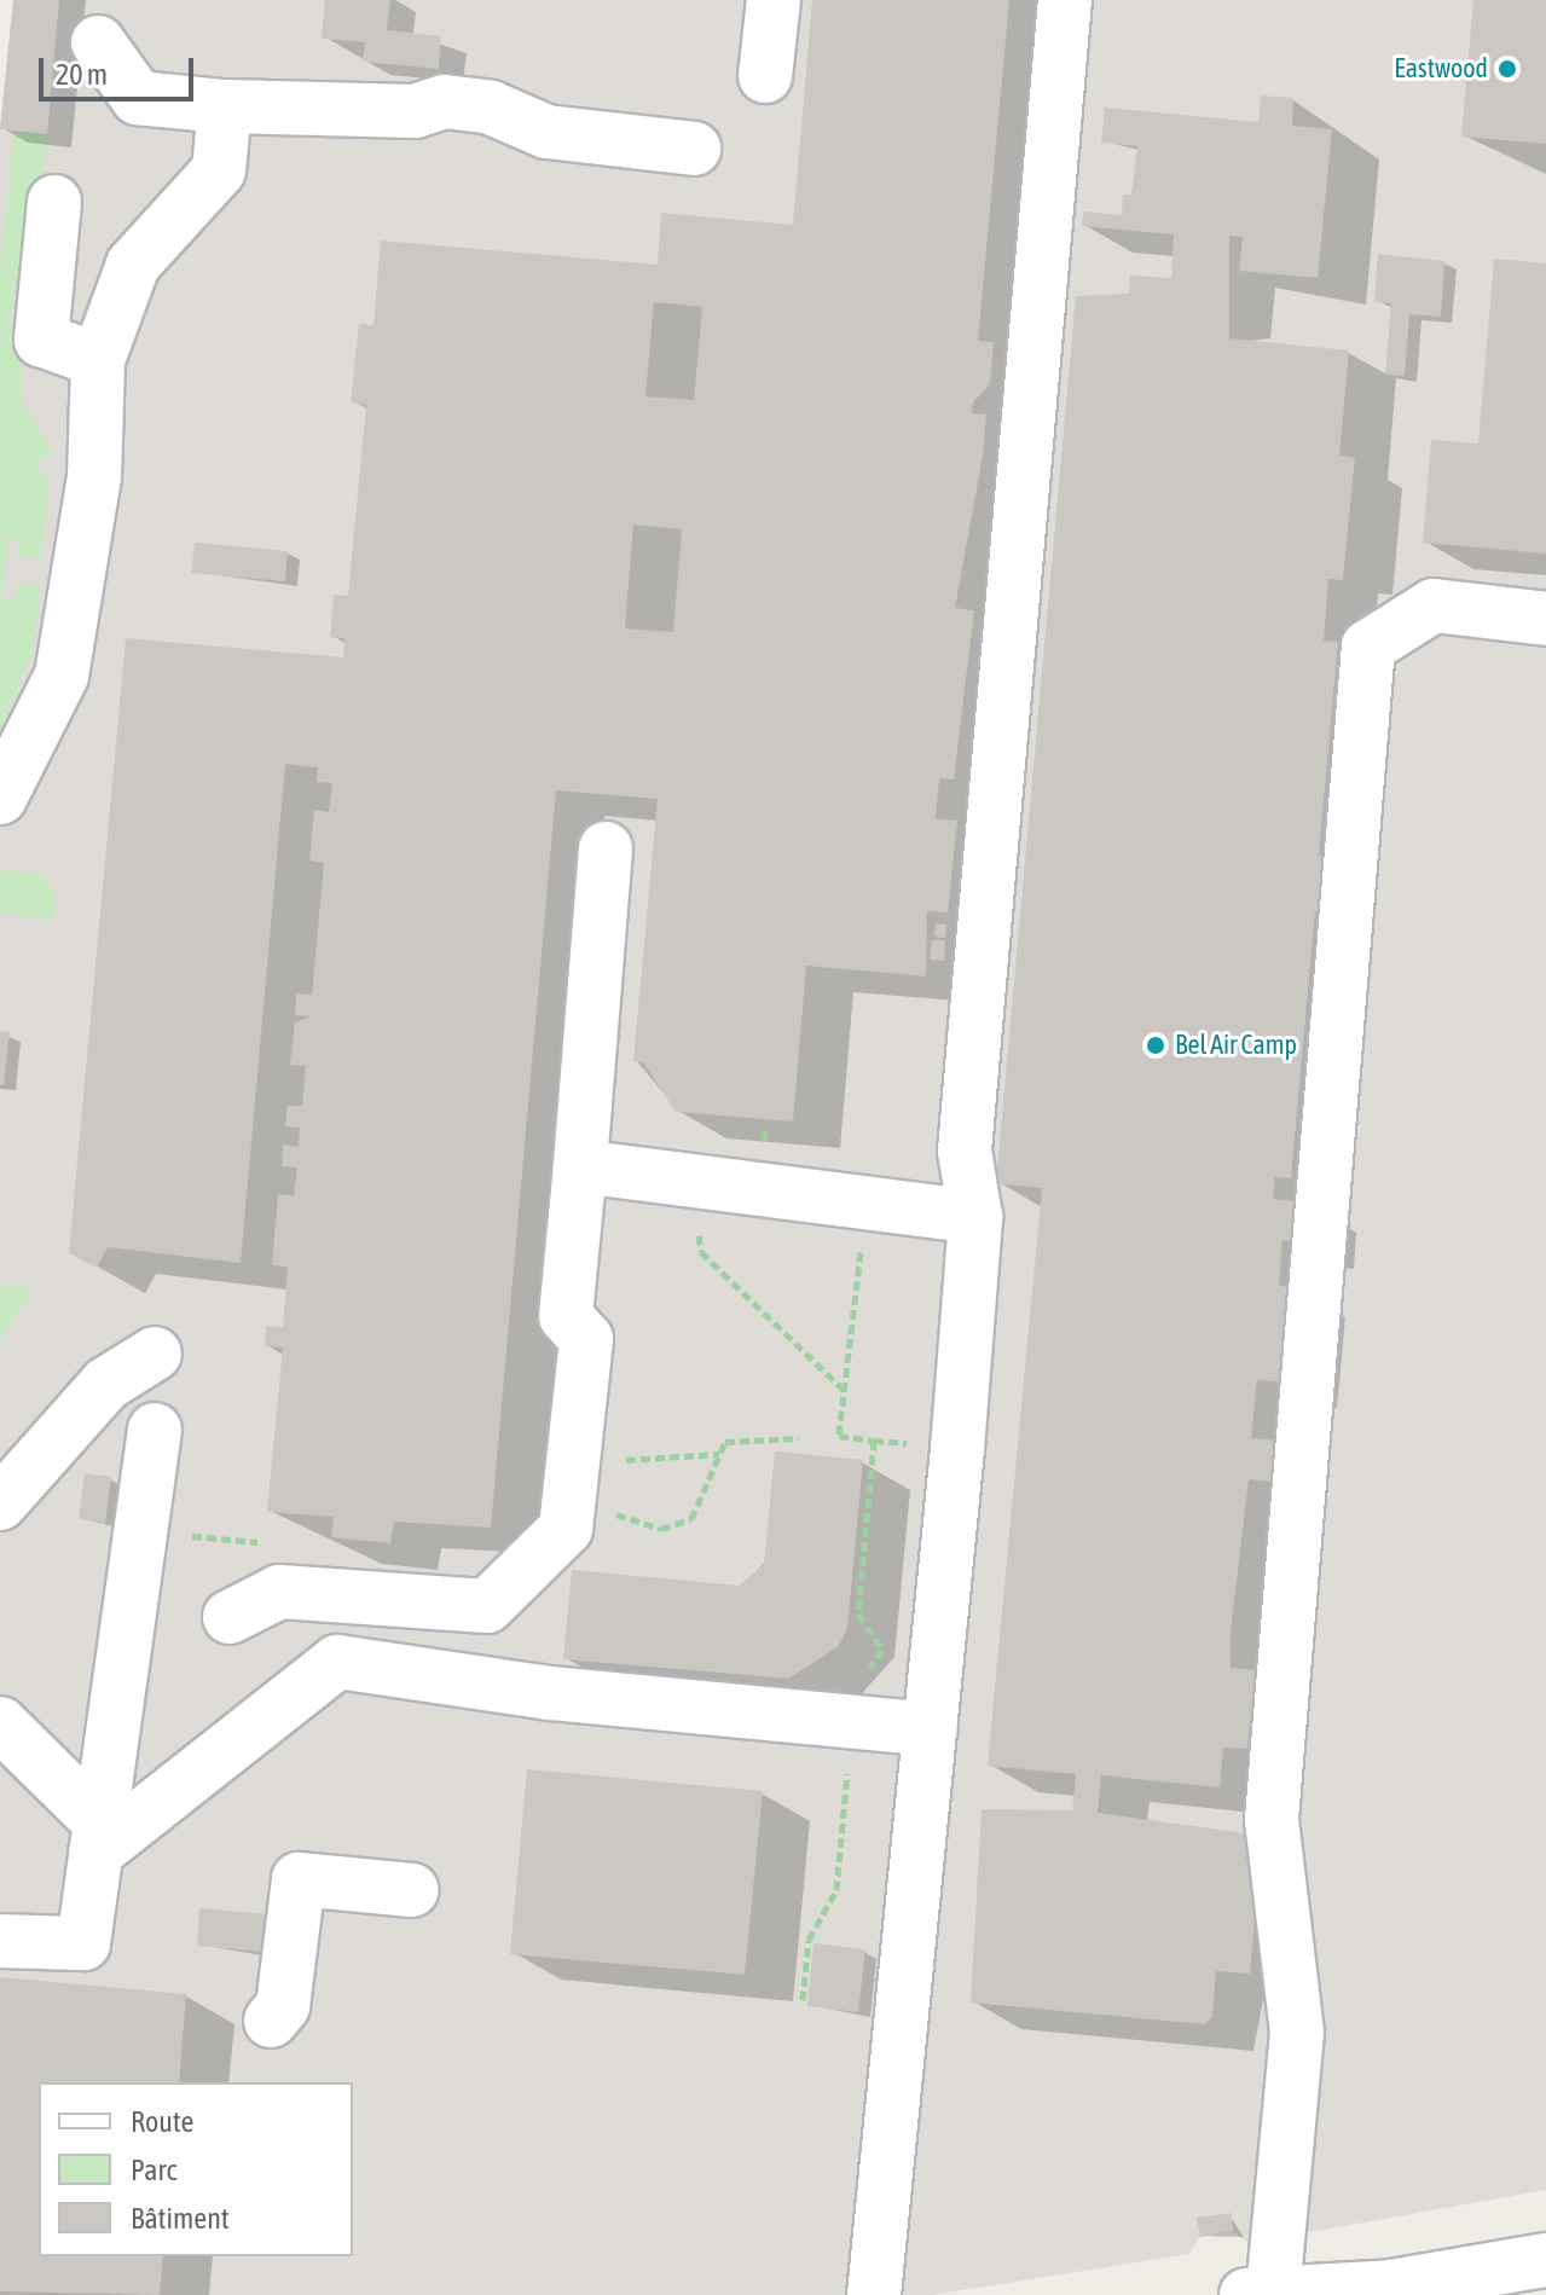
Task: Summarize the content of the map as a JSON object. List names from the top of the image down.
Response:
{
  "places": ["Eastwood", "Bel Air Camp"],
  "legend": ["Route", "Parc", "Bâtiment"],
  "scale_bar": "20 m"
}
